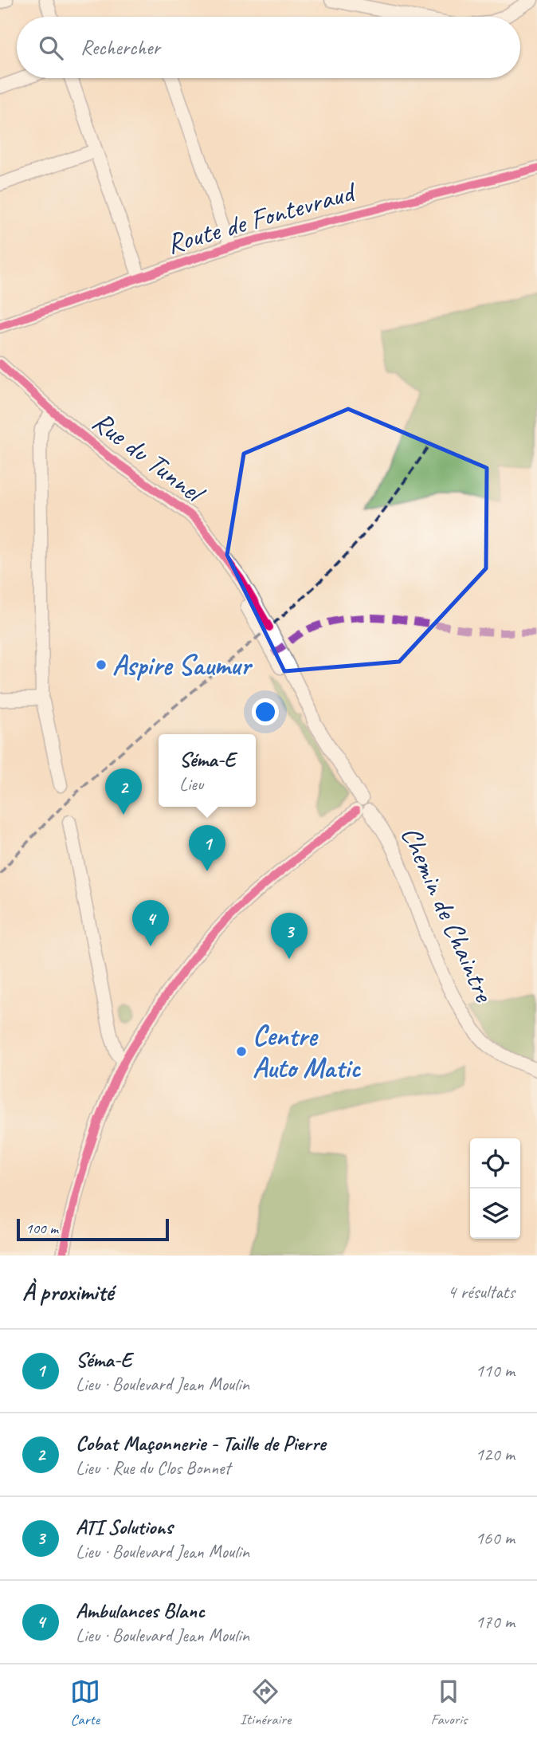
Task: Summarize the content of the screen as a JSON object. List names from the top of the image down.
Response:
{
  "streets": {
    "street": ["Route de Fontevraud", "Rue du Tunnel", "Chemin de Chaintre"]
  },
  "crossings": [
    ["Rue du Tunnel", "Chemin de Chaintre"]
  ],
  "places": ["Aspire Saumur", "Centre Auto Matic"],
  "scale_bar": "100 m",
  "page": {
    "search": "Rechercher",
    "popup": ["Séma-E", "Lieu"],
    "pins": [
      "2",
      "1",
      "4",
      "3"
    ],
    "scale": "100 m",
    "heading": ["À proximité", "4 résultats"],
    "list": [
      {
        "mark": "1",
        "name": "Séma-E",
        "note": "Lieu · Boulevard Jean Moulin",
        "value": "110 m"
      },
      {
        "mark": "2",
        "name": "Cobat Maçonnerie - Taille de Pierre",
        "note": "Lieu · Rue du Clos Bonnet",
        "value": "120 m"
      },
      {
        "mark": "3",
        "name": "ATI Solutions",
        "note": "Lieu · Boulevard Jean Moulin",
        "value": "160 m"
      },
      {
        "mark": "4",
        "name": "Ambulances Blanc",
        "note": "Lieu · Boulevard Jean Moulin",
        "value": "170 m"
      }
    ],
    "nav": ["Carte", "Itinéraire", "Favoris"]
  }
}
